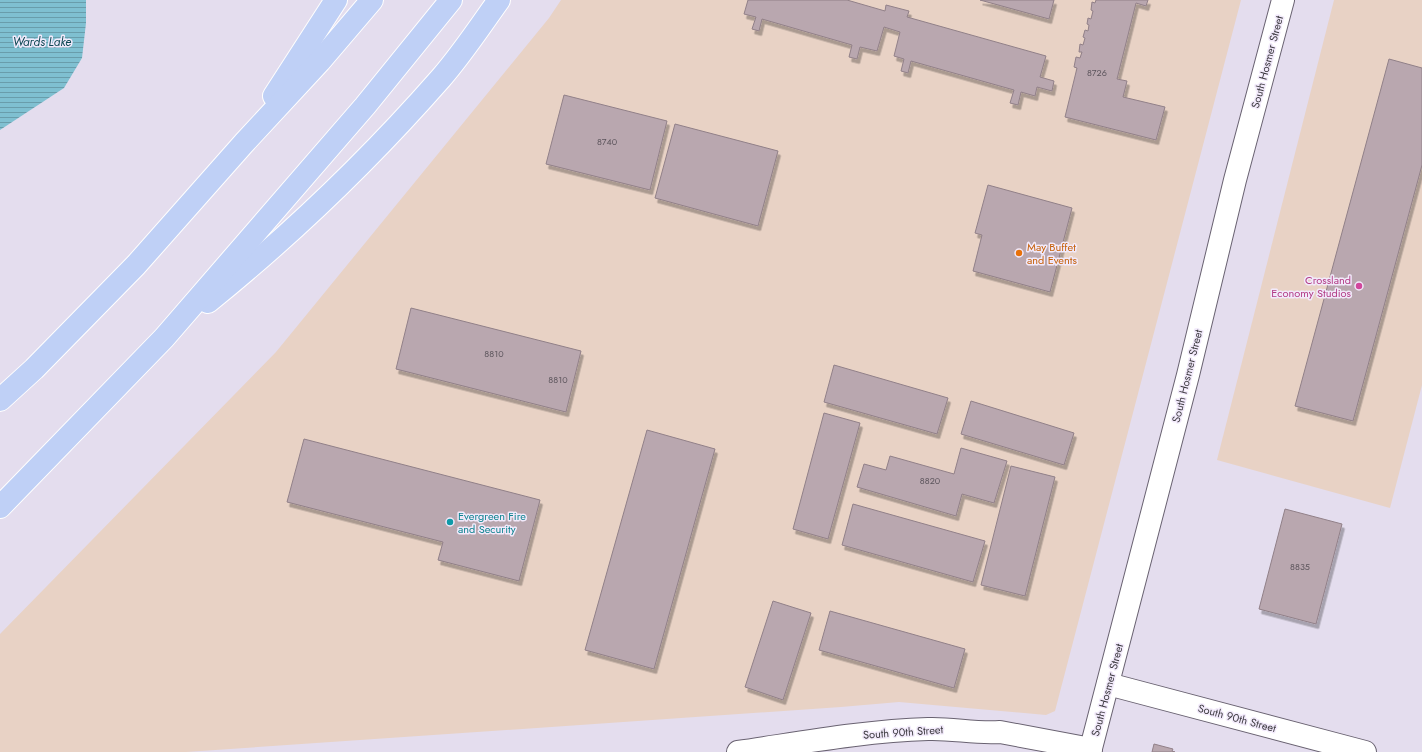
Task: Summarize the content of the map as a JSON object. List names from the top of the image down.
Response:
{
  "streets": {
    "main road": ["South Hosmer Street", "South 90th Street"]
  },
  "crossings": [
    ["South Hosmer Street", "South 90th Street"]
  ],
  "water": ["Wards Lake"],
  "places": ["May Buffet and Events", "Crossland Economy Studios", "Evergreen Fire and Security"],
  "house_numbers": [
    "8726",
    "8740",
    "8810",
    "8810",
    "8820",
    "8835"
  ]
}
